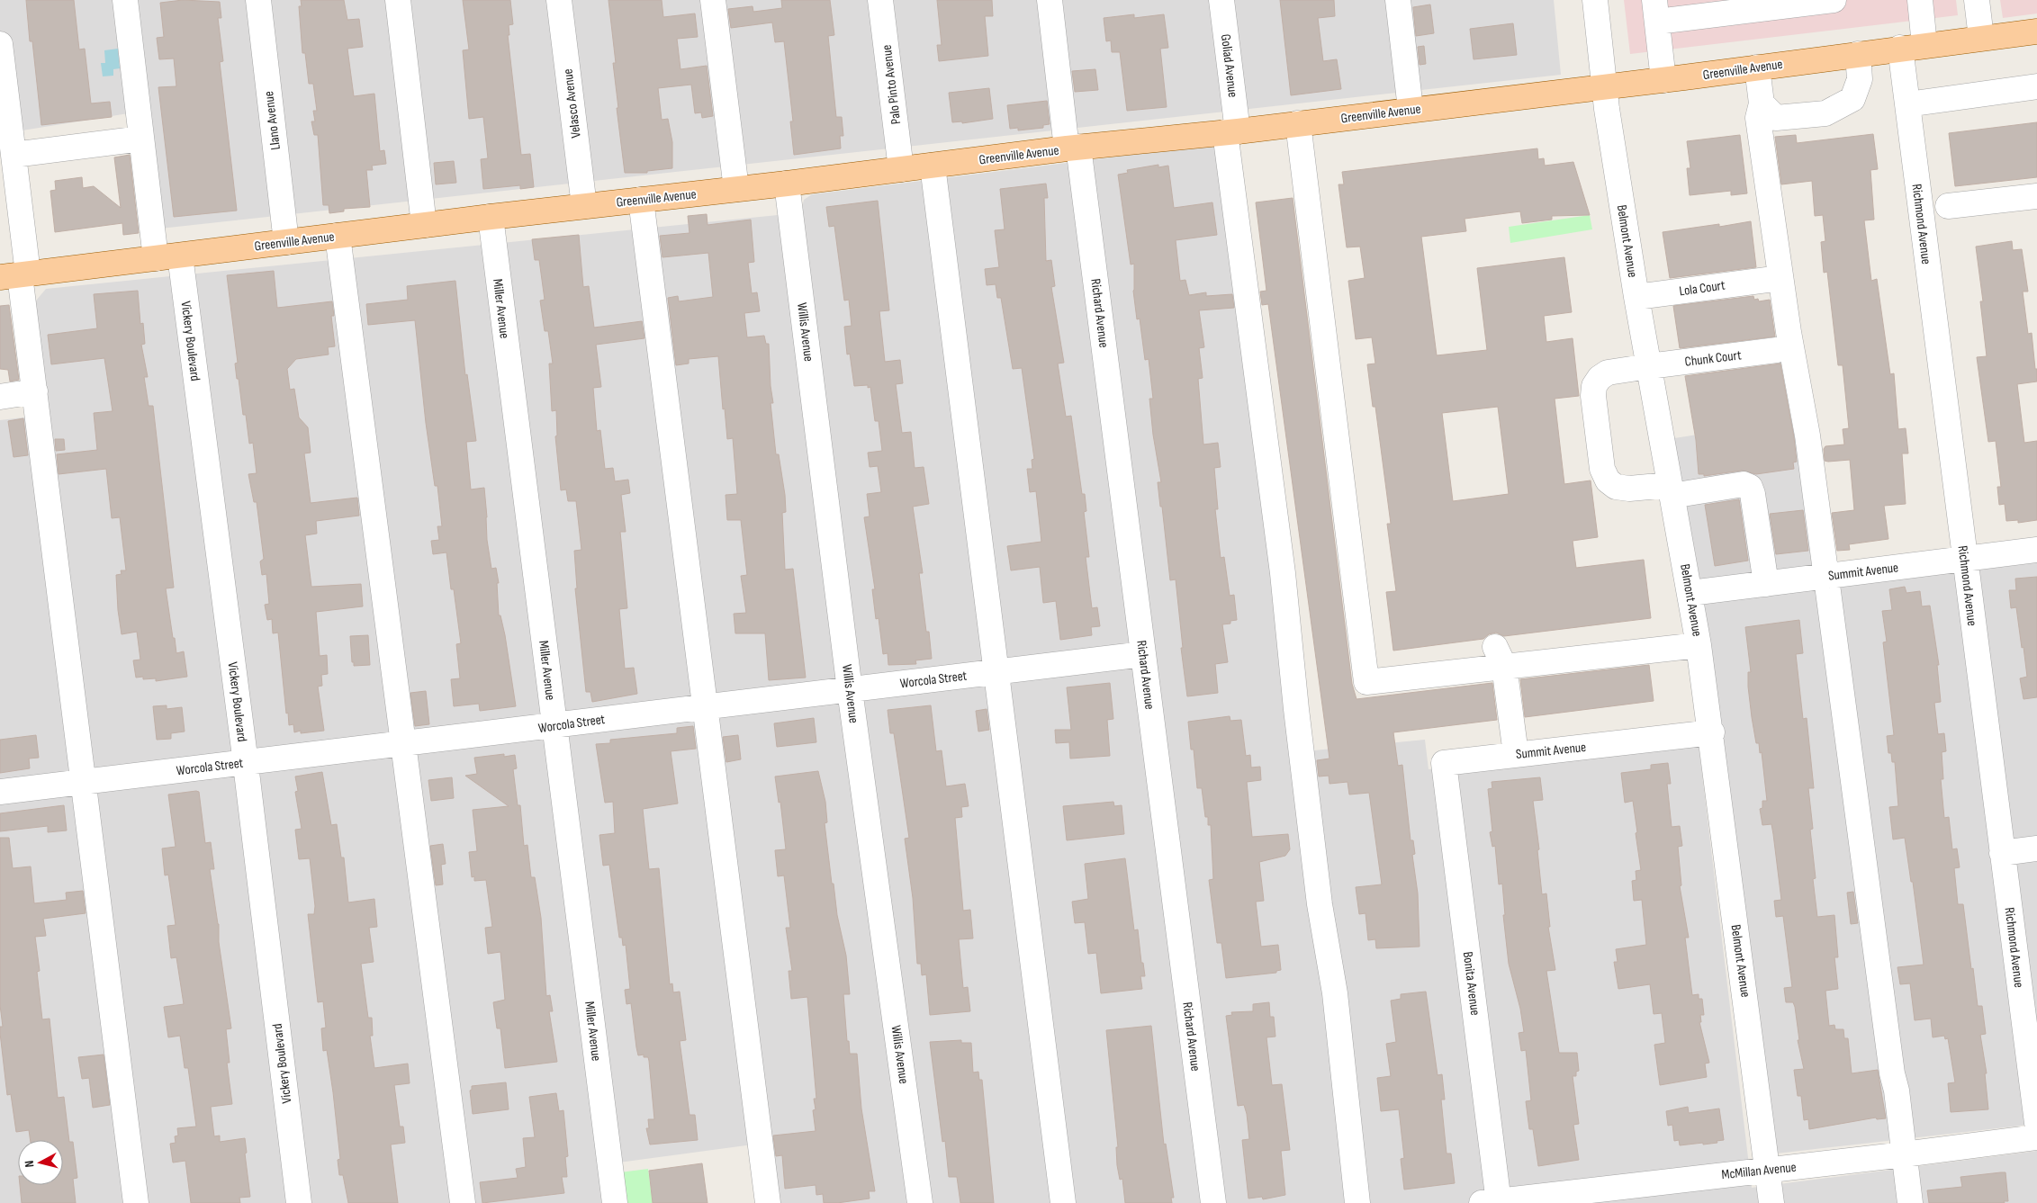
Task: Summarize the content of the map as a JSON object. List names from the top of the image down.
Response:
{
  "streets": {
    "main road": ["Greenville Avenue"],
    "street": [
      "Goliad Avenue",
      "Palo Pinto Avenue",
      "Velasco Avenue",
      "Llano Avenue",
      "Richmond Avenue",
      "Belmont Avenue",
      "Lola Court",
      "Miller Avenue",
      "Richard Avenue",
      "Willis Avenue",
      "Vickery Boulevard",
      "Chunk Court",
      "Summit Avenue",
      "Worcola Street",
      "Bonita Avenue",
      "McMillan Avenue"
    ]
  },
  "crossings": [
    ["Goliad Avenue", "Greenville Avenue"],
    ["Greenville Avenue", "Palo Pinto Avenue"],
    ["Greenville Avenue", "Velasco Avenue"],
    ["Greenville Avenue", "Llano Avenue"],
    ["Greenville Avenue", "Richmond Avenue"],
    ["Greenville Avenue", "Belmont Avenue"],
    ["Greenville Avenue", "Miller Avenue"],
    ["Greenville Avenue", "Richard Avenue"],
    ["Greenville Avenue", "Willis Avenue"],
    ["Greenville Avenue", "Vickery Boulevard"],
    ["Richmond Avenue", "Summit Avenue"],
    ["Belmont Avenue", "Lola Court"],
    ["Belmont Avenue", "Chunk Court"],
    ["Belmont Avenue", "Summit Avenue"],
    ["Belmont Avenue", "McMillan Avenue"],
    ["Miller Avenue", "Worcola Street"],
    ["Richard Avenue", "Worcola Street"],
    ["Willis Avenue", "Worcola Street"],
    ["Vickery Boulevard", "Worcola Street"],
    ["Summit Avenue", "Bonita Avenue"],
    ["Bonita Avenue", "McMillan Avenue"]
  ],
  "north": "left"
}
